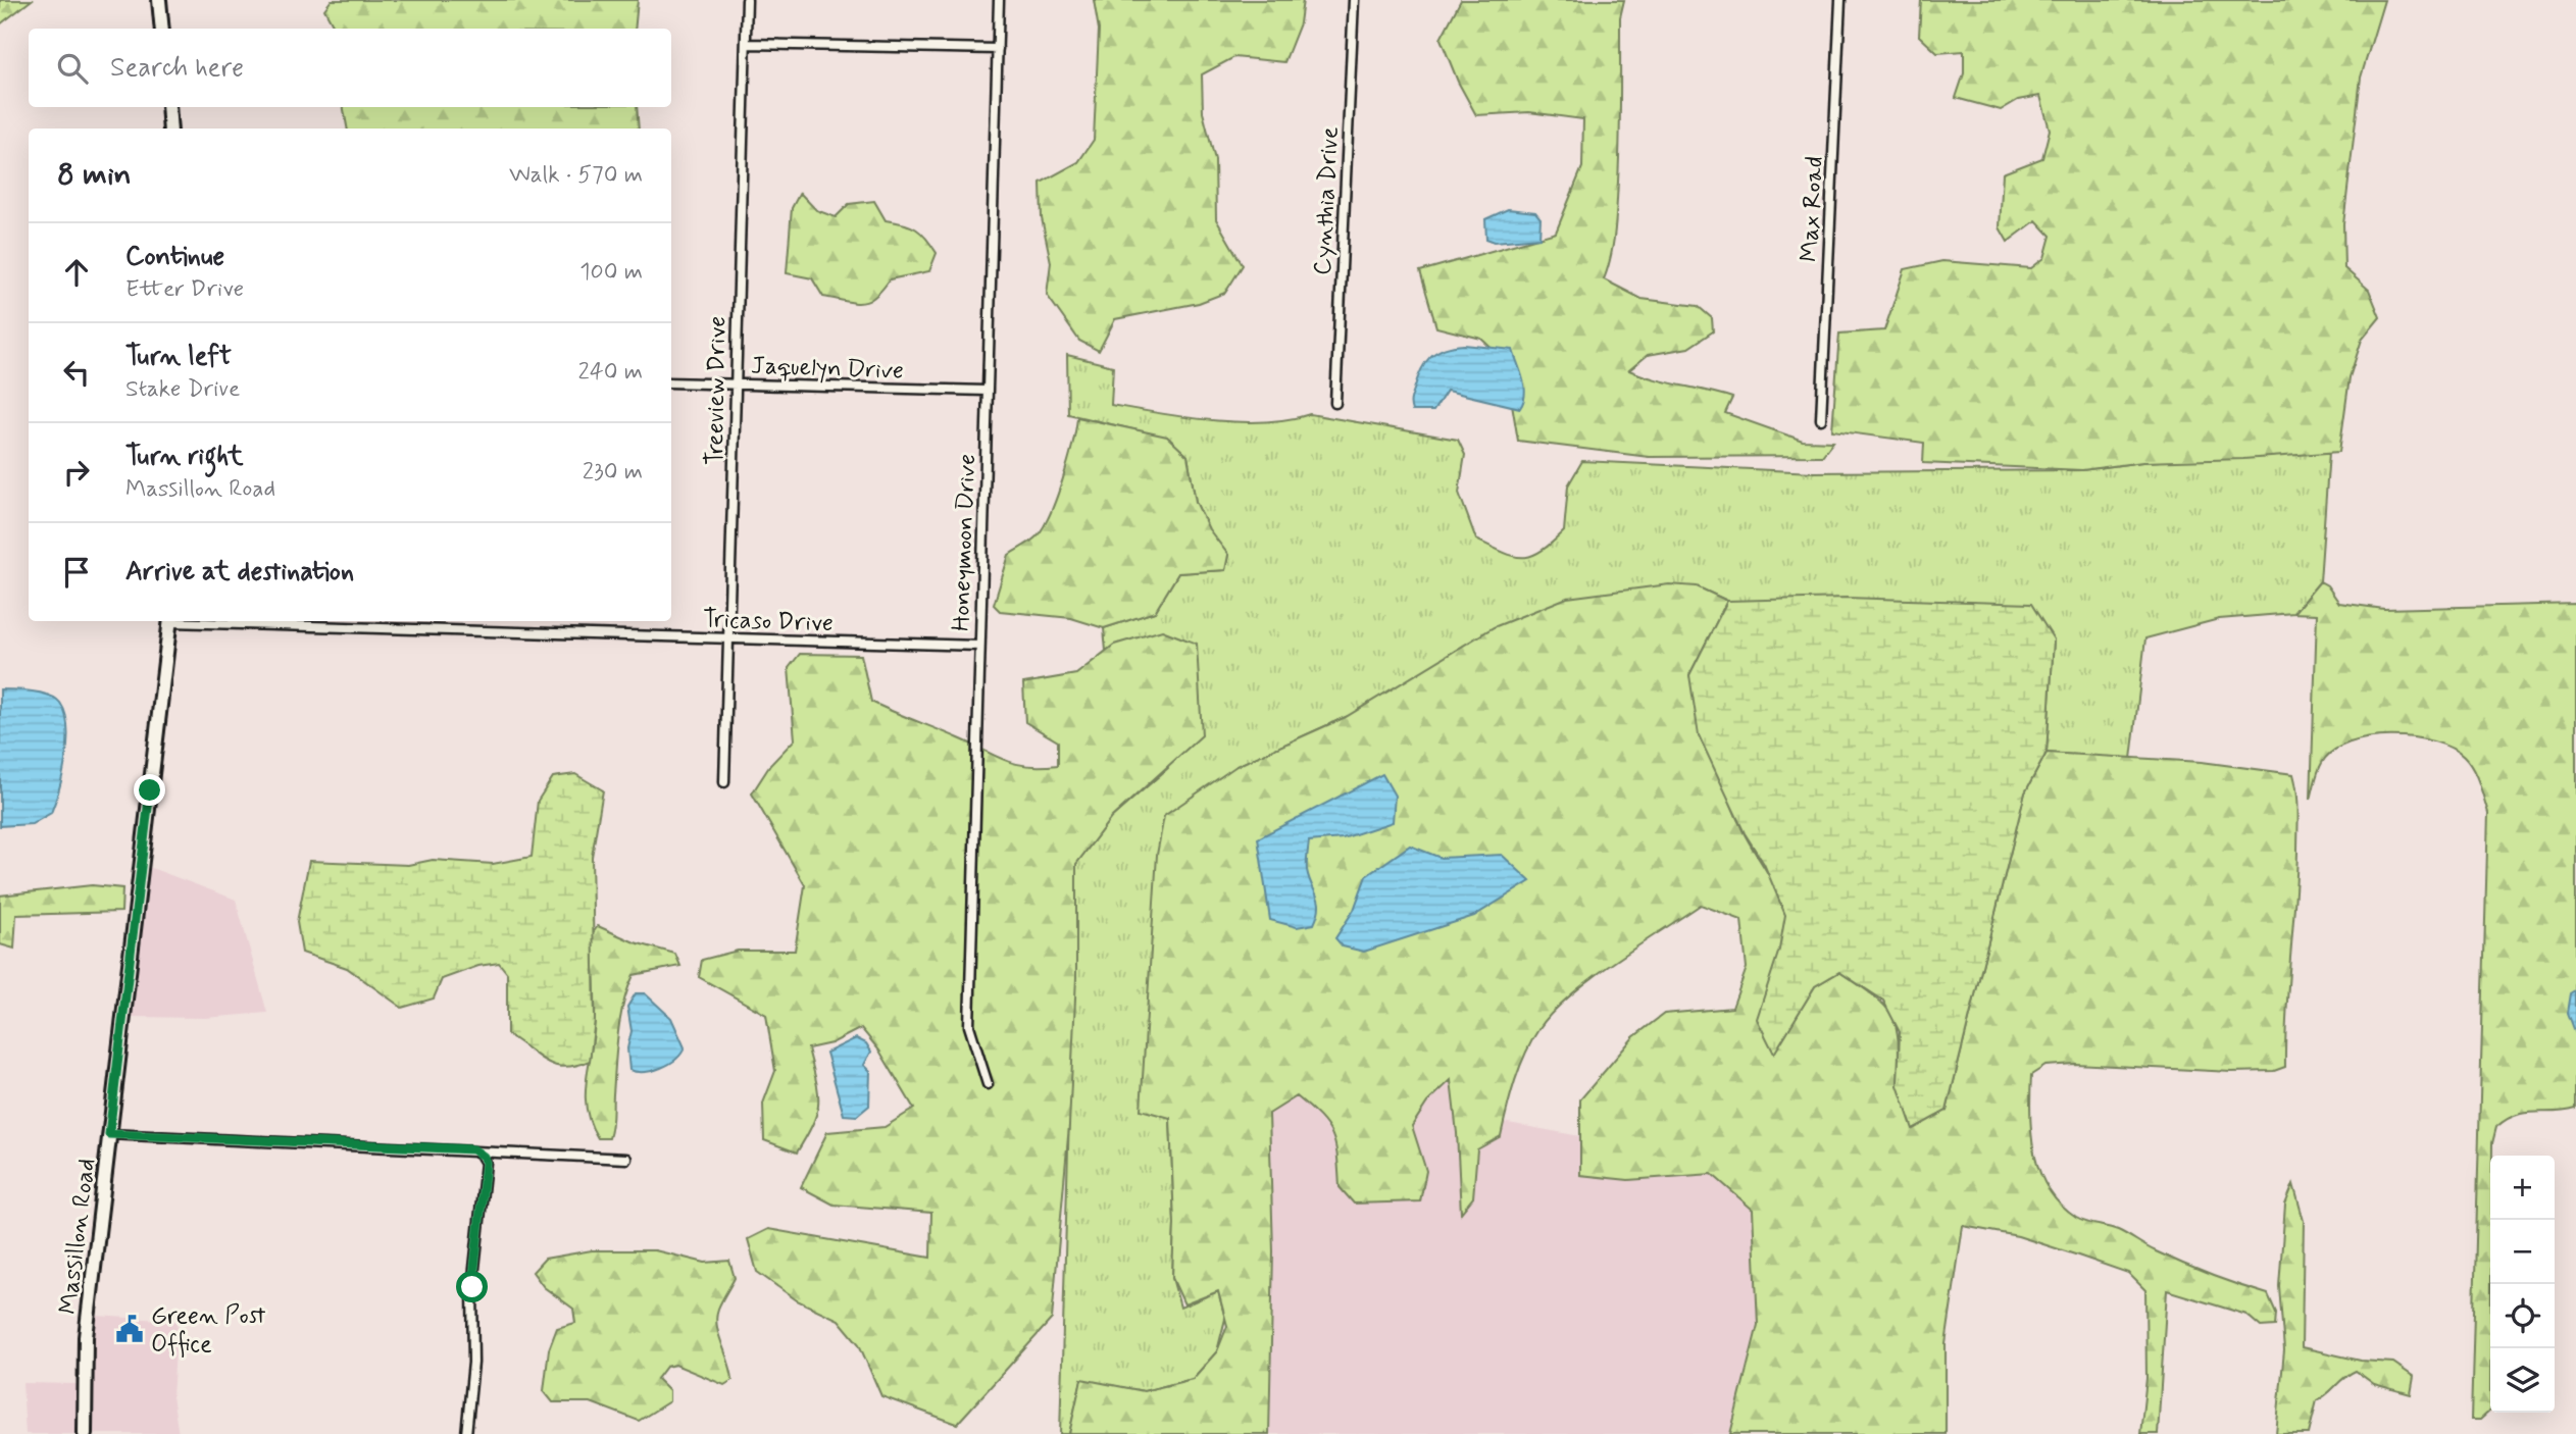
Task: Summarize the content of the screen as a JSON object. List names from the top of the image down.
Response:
{
  "streets": {
    "main road": ["Massillon Road"],
    "street": [
      "Cynthia Drive",
      "Max Road",
      "Jaquelyn Drive",
      "Treeview Drive",
      "Honeymoon Drive",
      "Tricaso Drive"
    ]
  },
  "crossings": [
    ["Jaquelyn Drive", "Treeview Drive"],
    ["Jaquelyn Drive", "Honeymoon Drive"],
    ["Treeview Drive", "Tricaso Drive"],
    ["Honeymoon Drive", "Tricaso Drive"]
  ],
  "places": {
    "public building": ["Green Post Office"]
  },
  "page": {
    "search": "Search here",
    "heading": ["8 min", "Walk · 570 m"],
    "list": [
      ["Continue", "Etter Drive", "100 m"],
      ["Turn left", "Stake Drive", "240 m"],
      ["Turn right", "Massillon Road", "230 m"],
      "Arrive at destination"
    ],
    "map_buttons": ["+", "−"]
  }
}
